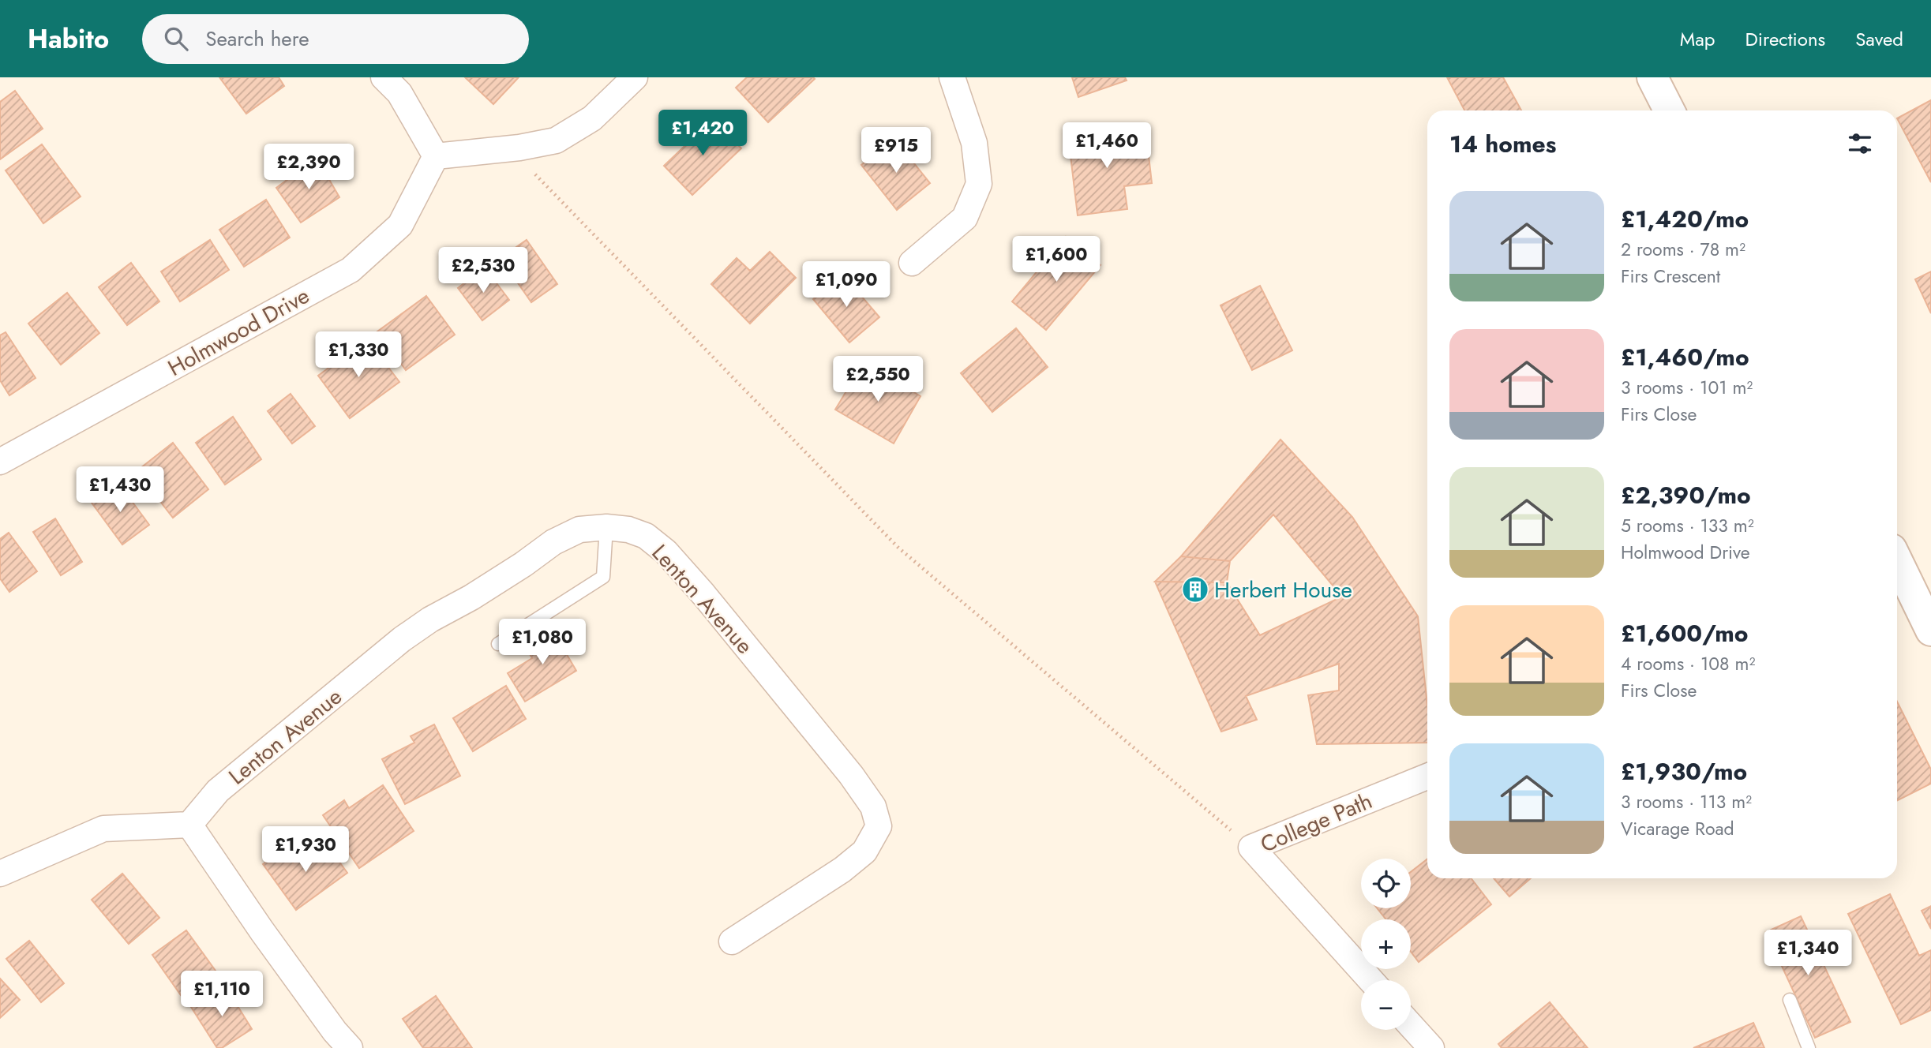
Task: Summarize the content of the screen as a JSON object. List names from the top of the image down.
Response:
{
  "streets": {
    "street": ["Holmwood Drive", "Lenton Avenue", "College Path"]
  },
  "places": {
    "building": ["Herbert House"]
  },
  "page": {
    "header": "Habito",
    "search": "Search here",
    "nav": ["Map", "Directions", "Saved"],
    "price": [
      "£1,420",
      "£1,460",
      "£915",
      "£2,390",
      "£1,600",
      "£2,530",
      "£1,090",
      "£1,330",
      "£2,550",
      "£1,430",
      "£1,080",
      "£1,930",
      "£1,340",
      "£1,110"
    ],
    "heading": "14 homes",
    "list": [
      {
        "name": "£1,420/mo",
        "note": "2 rooms · 78 m² · Firs Crescent"
      },
      {
        "name": "£1,460/mo",
        "note": "3 rooms · 101 m² · Firs Close"
      },
      {
        "name": "£2,390/mo",
        "note": "5 rooms · 133 m² · Holmwood Drive"
      },
      {
        "name": "£1,600/mo",
        "note": "4 rooms · 108 m² · Firs Close"
      },
      {
        "name": "£1,930/mo",
        "note": "3 rooms · 113 m² · Vicarage Road"
      }
    ],
    "map_buttons": ["+", "−"]
  }
}
